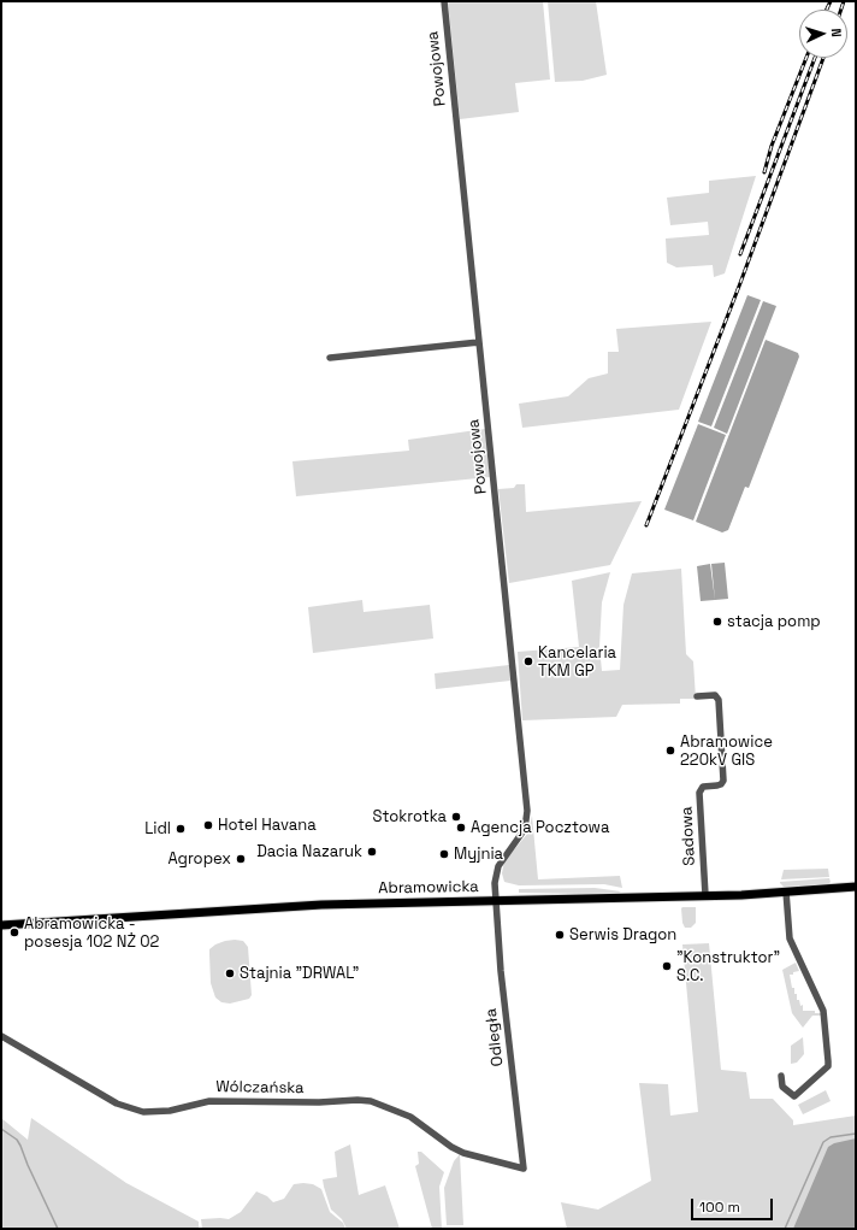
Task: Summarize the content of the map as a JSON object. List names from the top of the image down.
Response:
{
  "streets": {
    "main road": ["Abramowicka"],
    "street": [
      "Powojowa",
      "Sadowa",
      "Odległa",
      "Wólczańska"
    ]
  },
  "crossings": [
    ["Powojowa", "Abramowicka"],
    ["Powojowa", "Odległa"],
    ["Sadowa", "Abramowicka"],
    ["Abramowicka", "Odległa"],
    ["Odległa", "Wólczańska"]
  ],
  "places": [
    "stacja pomp",
    "Kancelaria TKM GP",
    "Abramowice 220kV GIS",
    "Stokrotka",
    "Hotel Havana",
    "Agencja Pocztowa",
    "Lidl",
    "Dacia Nazaruk",
    "Myjnia",
    "Agropex",
    "Abramowicka - posesja 102 NŻ 02",
    "Serwis Dragon",
    "\"Konstruktor\" S.C.",
    "Stajnia \"DRWAL\""
  ],
  "scale_bar": "100 m",
  "north": "right"
}
